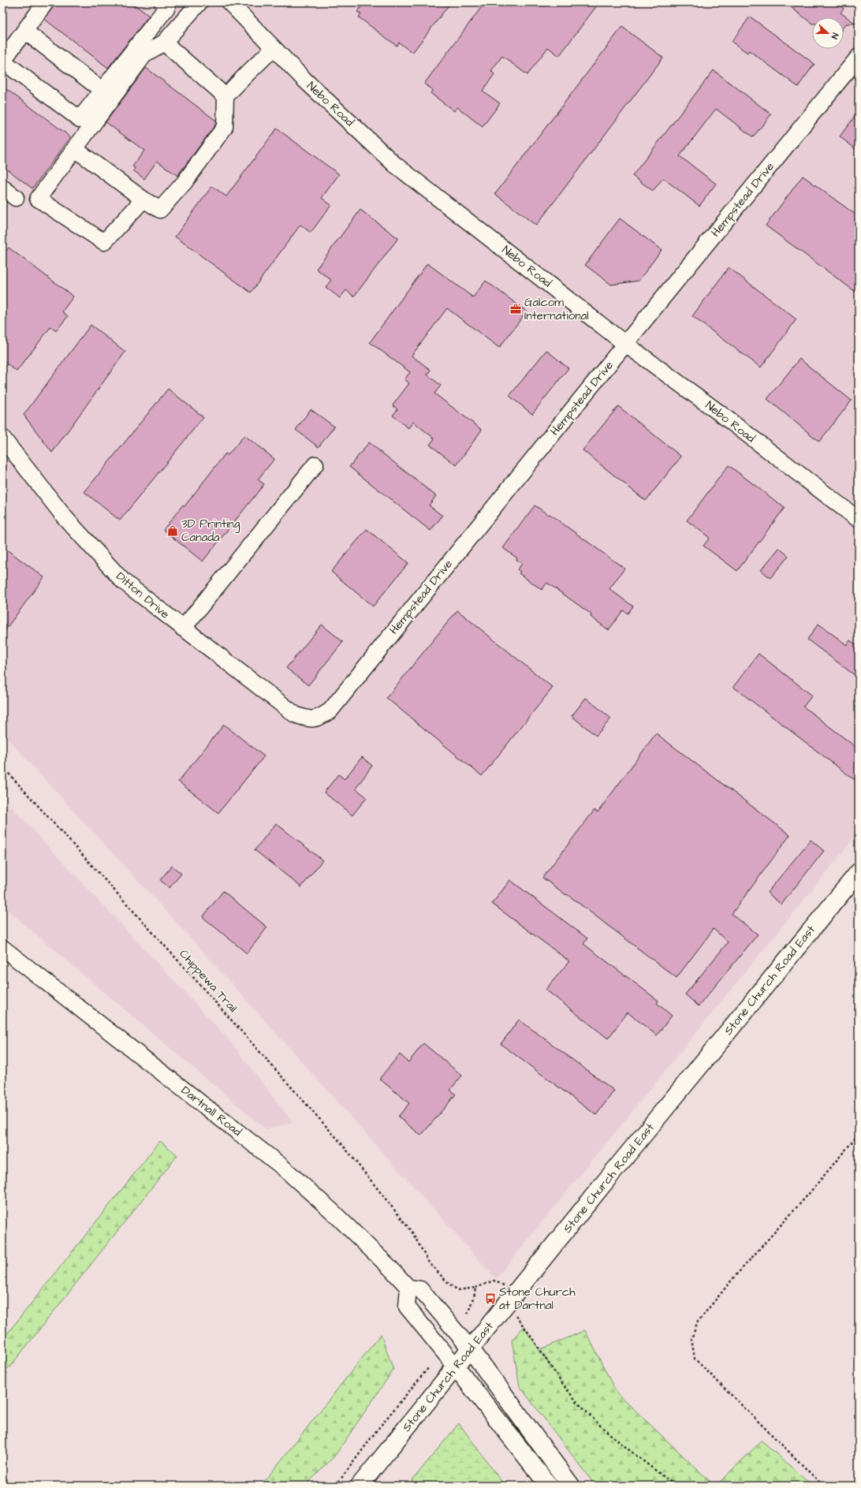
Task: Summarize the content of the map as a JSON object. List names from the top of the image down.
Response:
{
  "streets": {
    "main road": ["Stone Church Road East"],
    "street": [
      "Nebo Road",
      "Hempstead Drive",
      "Ditton Drive",
      "Dartnall Road"
    ],
    "path": ["Chippewa Trail"]
  },
  "crossings": [
    ["Nebo Road", "Hempstead Drive"],
    ["Hempstead Drive", "Ditton Drive"]
  ],
  "places": {
    "office": ["Galcom International"],
    "shop": ["3D Printing Canada"],
    "bus stop": ["Stone Church at Dartnal"]
  },
  "north": "right"
}
